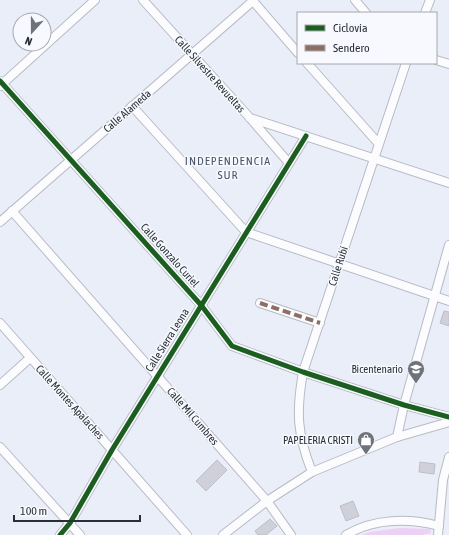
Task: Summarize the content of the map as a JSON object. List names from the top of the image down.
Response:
{
  "streets": {
    "street": [
      "Calle Silvestre Revueltas",
      "Calle Alameda",
      "Calle Gonzalo Curiel",
      "Calle Rubí",
      "Calle Sierra Leona",
      "Calle Montes Apalaches",
      "Calle Mil Cumbres"
    ]
  },
  "crossings": [
    ["Calle Silvestre Revueltas", "Calle Alameda"],
    ["Calle Silvestre Revueltas", "Calle Rubí"],
    ["Calle Silvestre Revueltas", "Calle Sierra Leona"],
    ["Calle Alameda", "Calle Gonzalo Curiel"],
    ["Calle Alameda", "Calle Mil Cumbres"],
    ["Calle Gonzalo Curiel", "Calle Rubí"],
    ["Calle Gonzalo Curiel", "Calle Sierra Leona"],
    ["Calle Sierra Leona", "Calle Montes Apalaches"],
    ["Calle Sierra Leona", "Calle Mil Cumbres"]
  ],
  "districts": ["INDEPENDENCIA SUR"],
  "places": {
    "school or university": ["Bicentenario"],
    "shop": ["PAPELERIA CRISTI"]
  },
  "legend": ["Ciclovía", "Sendero"],
  "scale_bar": "100 m",
  "north": "bottom"
}
